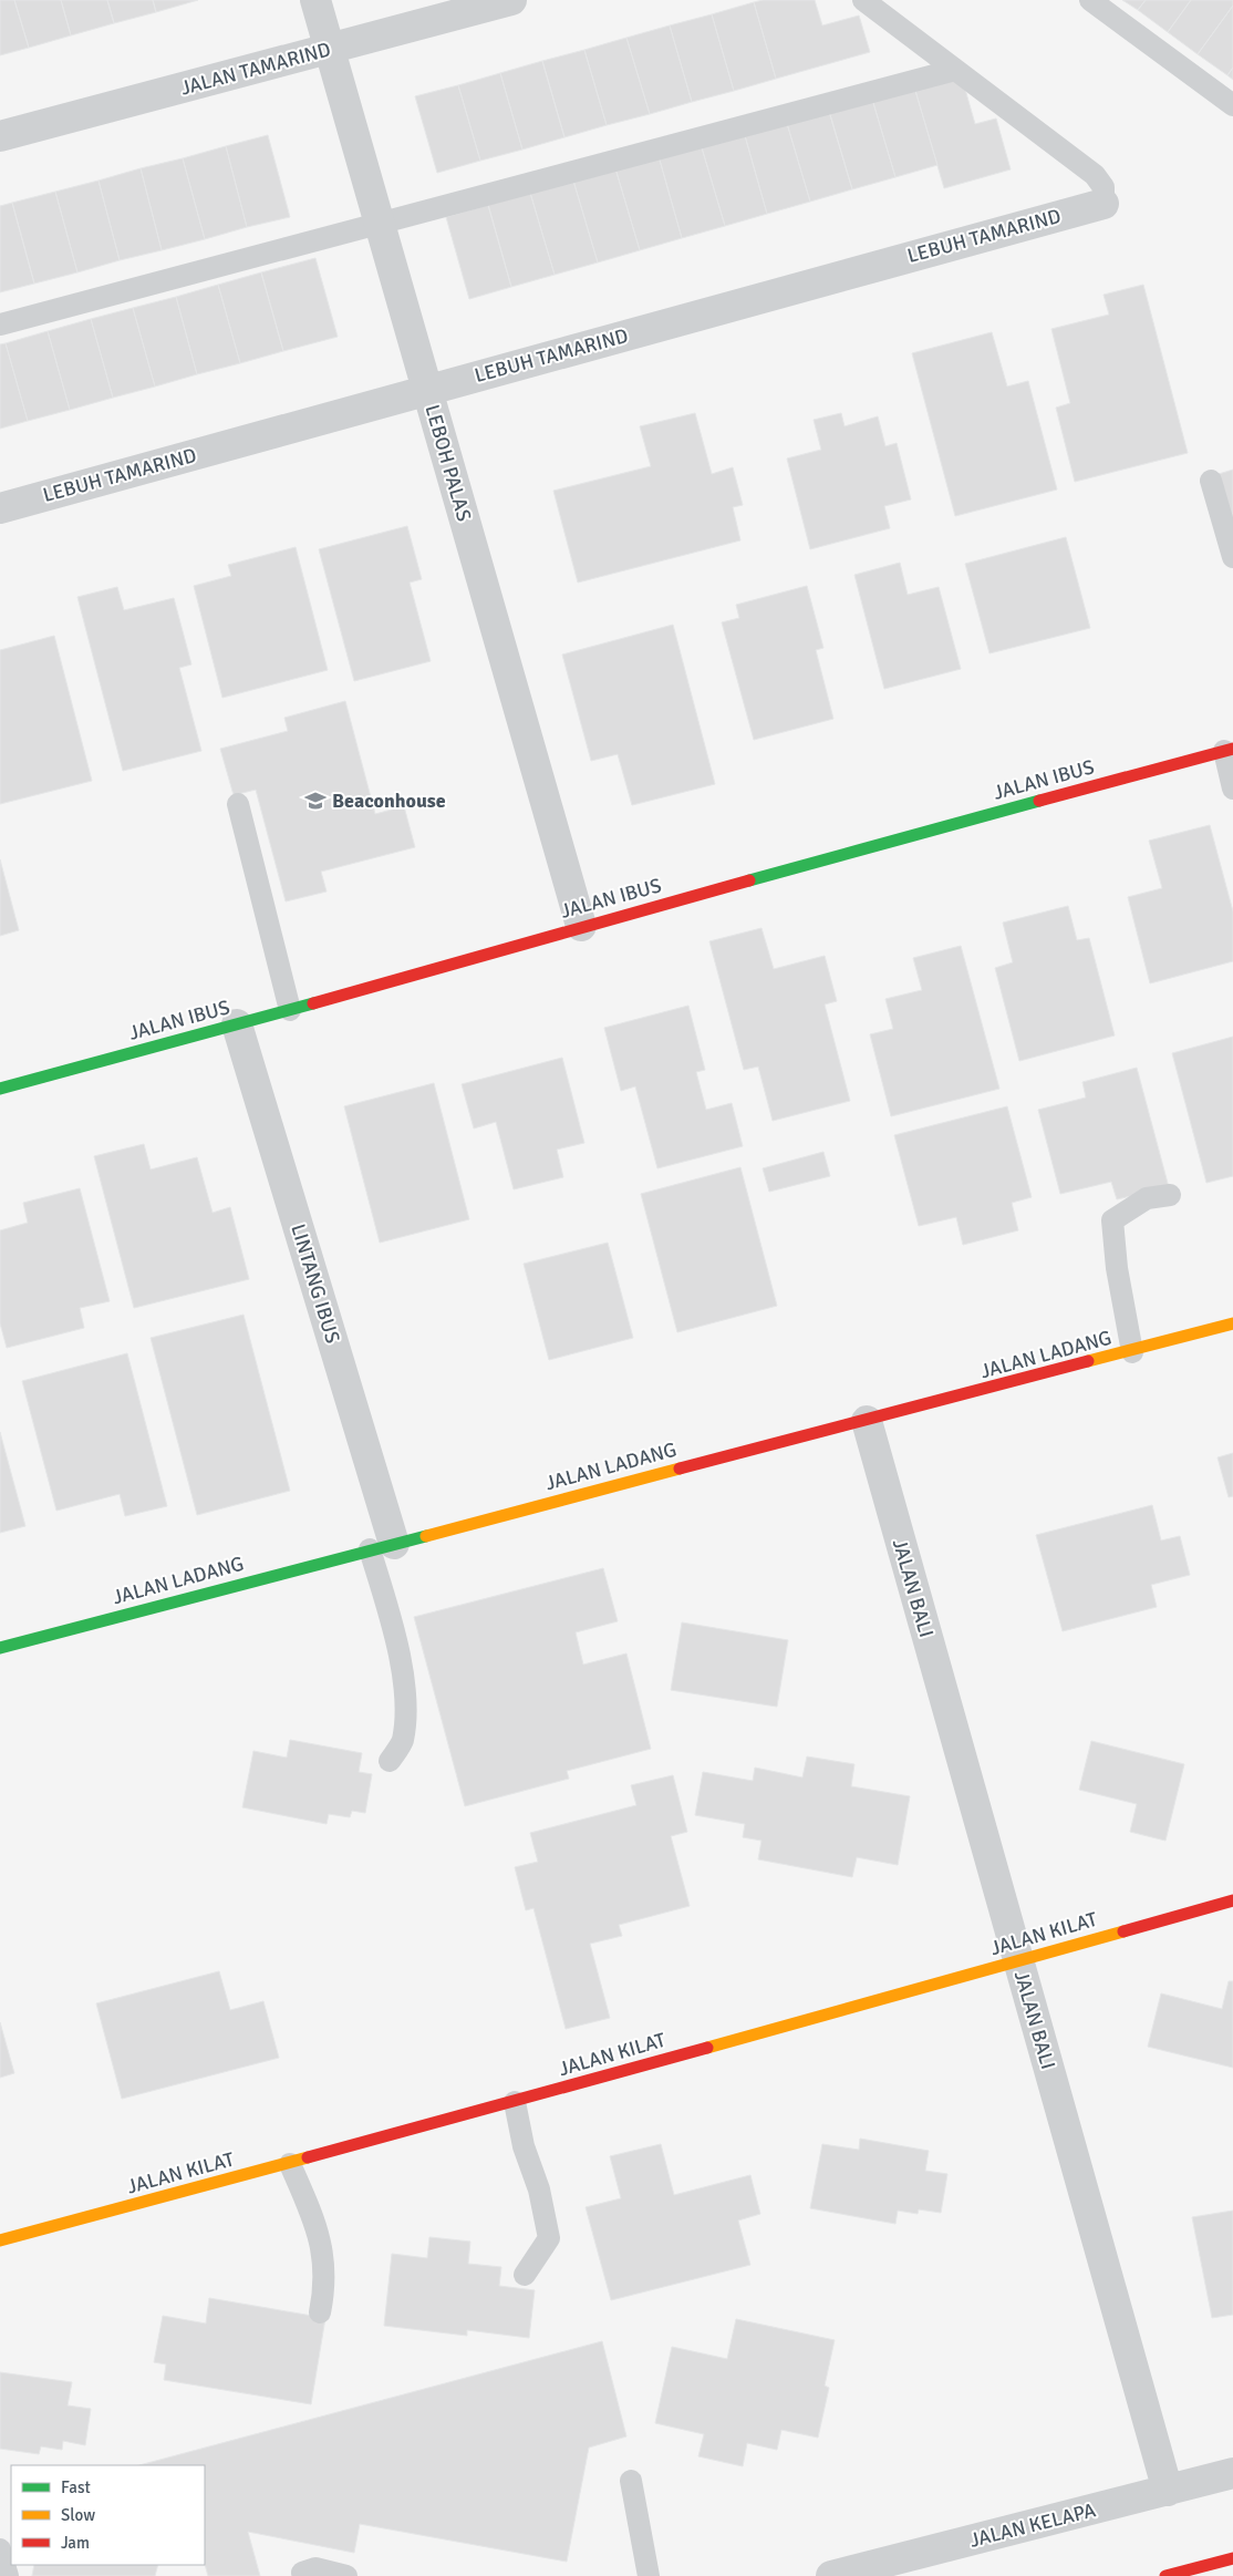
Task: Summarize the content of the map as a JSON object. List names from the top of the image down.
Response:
{
  "streets": {
    "main road": ["JALAN IBUS", "JALAN LADANG", "JALAN KILAT"],
    "street": [
      "JALAN TAMARIND",
      "LEBUH TAMARIND",
      "LEBOH PALAS",
      "LINTANG IBUS",
      "JALAN BALI",
      "JALAN KELAPA"
    ]
  },
  "crossings": [
    ["JALAN TAMARIND", "LEBOH PALAS"],
    ["LEBUH TAMARIND", "LEBOH PALAS"],
    ["LEBOH PALAS", "JALAN IBUS"],
    ["JALAN IBUS", "LINTANG IBUS"],
    ["LINTANG IBUS", "JALAN LADANG"],
    ["JALAN LADANG", "JALAN BALI"],
    ["JALAN BALI", "JALAN KILAT"],
    ["JALAN BALI", "JALAN KELAPA"]
  ],
  "places": {
    "school or university": ["Beaconhouse"]
  },
  "legend": ["Fast", "Slow", "Jam"]
}
